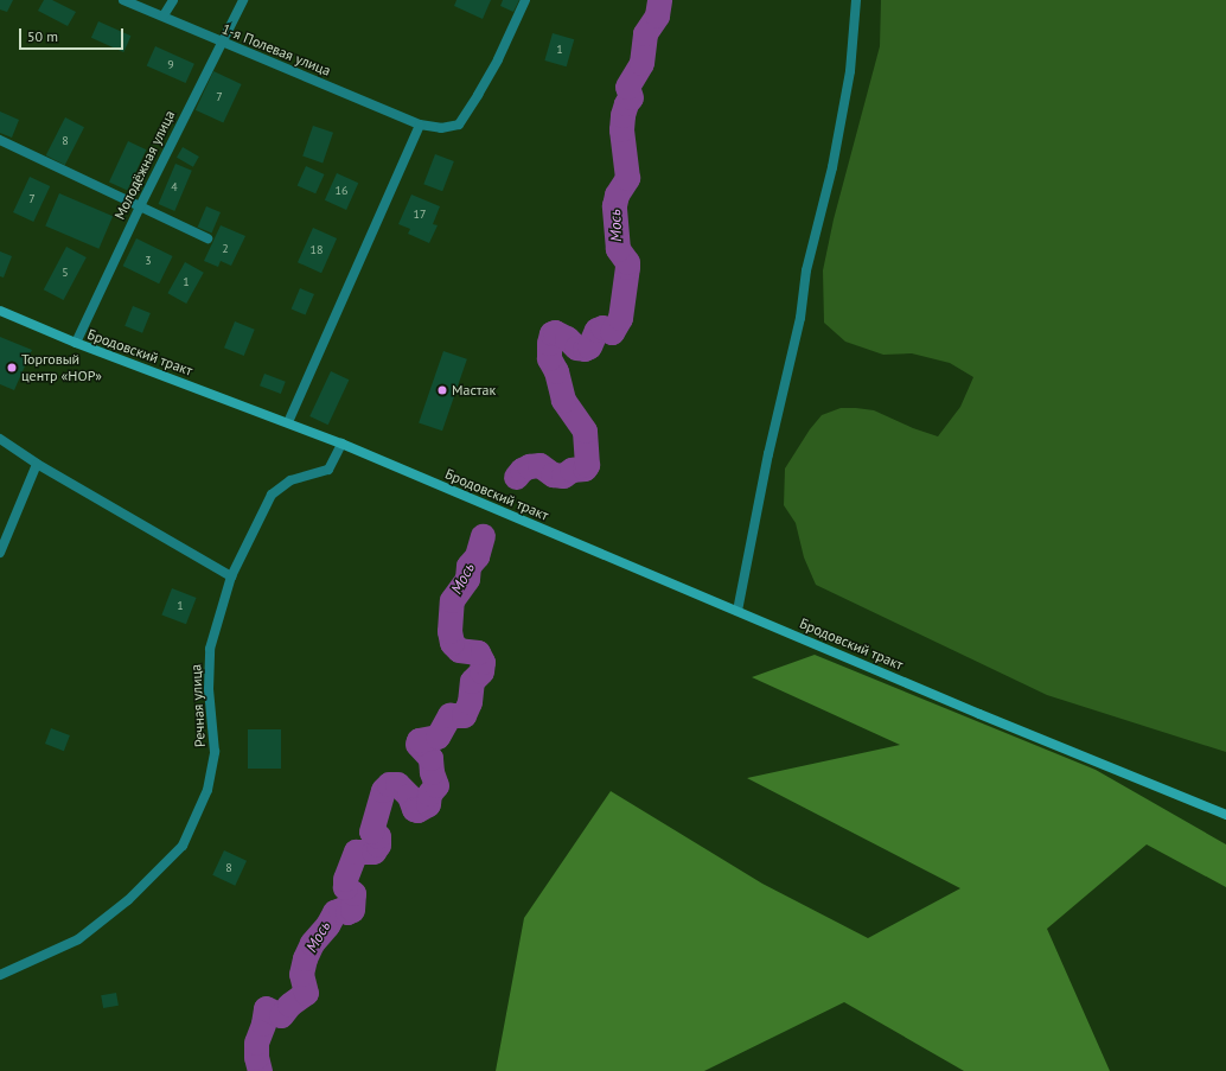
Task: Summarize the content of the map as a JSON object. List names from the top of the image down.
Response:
{
  "streets": {
    "main road": ["Бродовский тракт"],
    "street": ["1-я Полевая улица", "Молодёжная улица", "Речная улица"]
  },
  "crossings": [
    ["1-я Полевая улица", "Молодёжная улица"],
    ["Молодёжная улица", "Бродовский тракт"],
    ["Бродовский тракт", "Речная улица"]
  ],
  "water": ["Мось"],
  "places": ["Торговый центр «НОР»", "Мастак"],
  "house_numbers": [
    "1",
    "9",
    "7",
    "8",
    "4",
    "16",
    "7",
    "17",
    "2",
    "18",
    "3",
    "5",
    "1",
    "1",
    "8"
  ],
  "scale_bar": "50 m"
}
